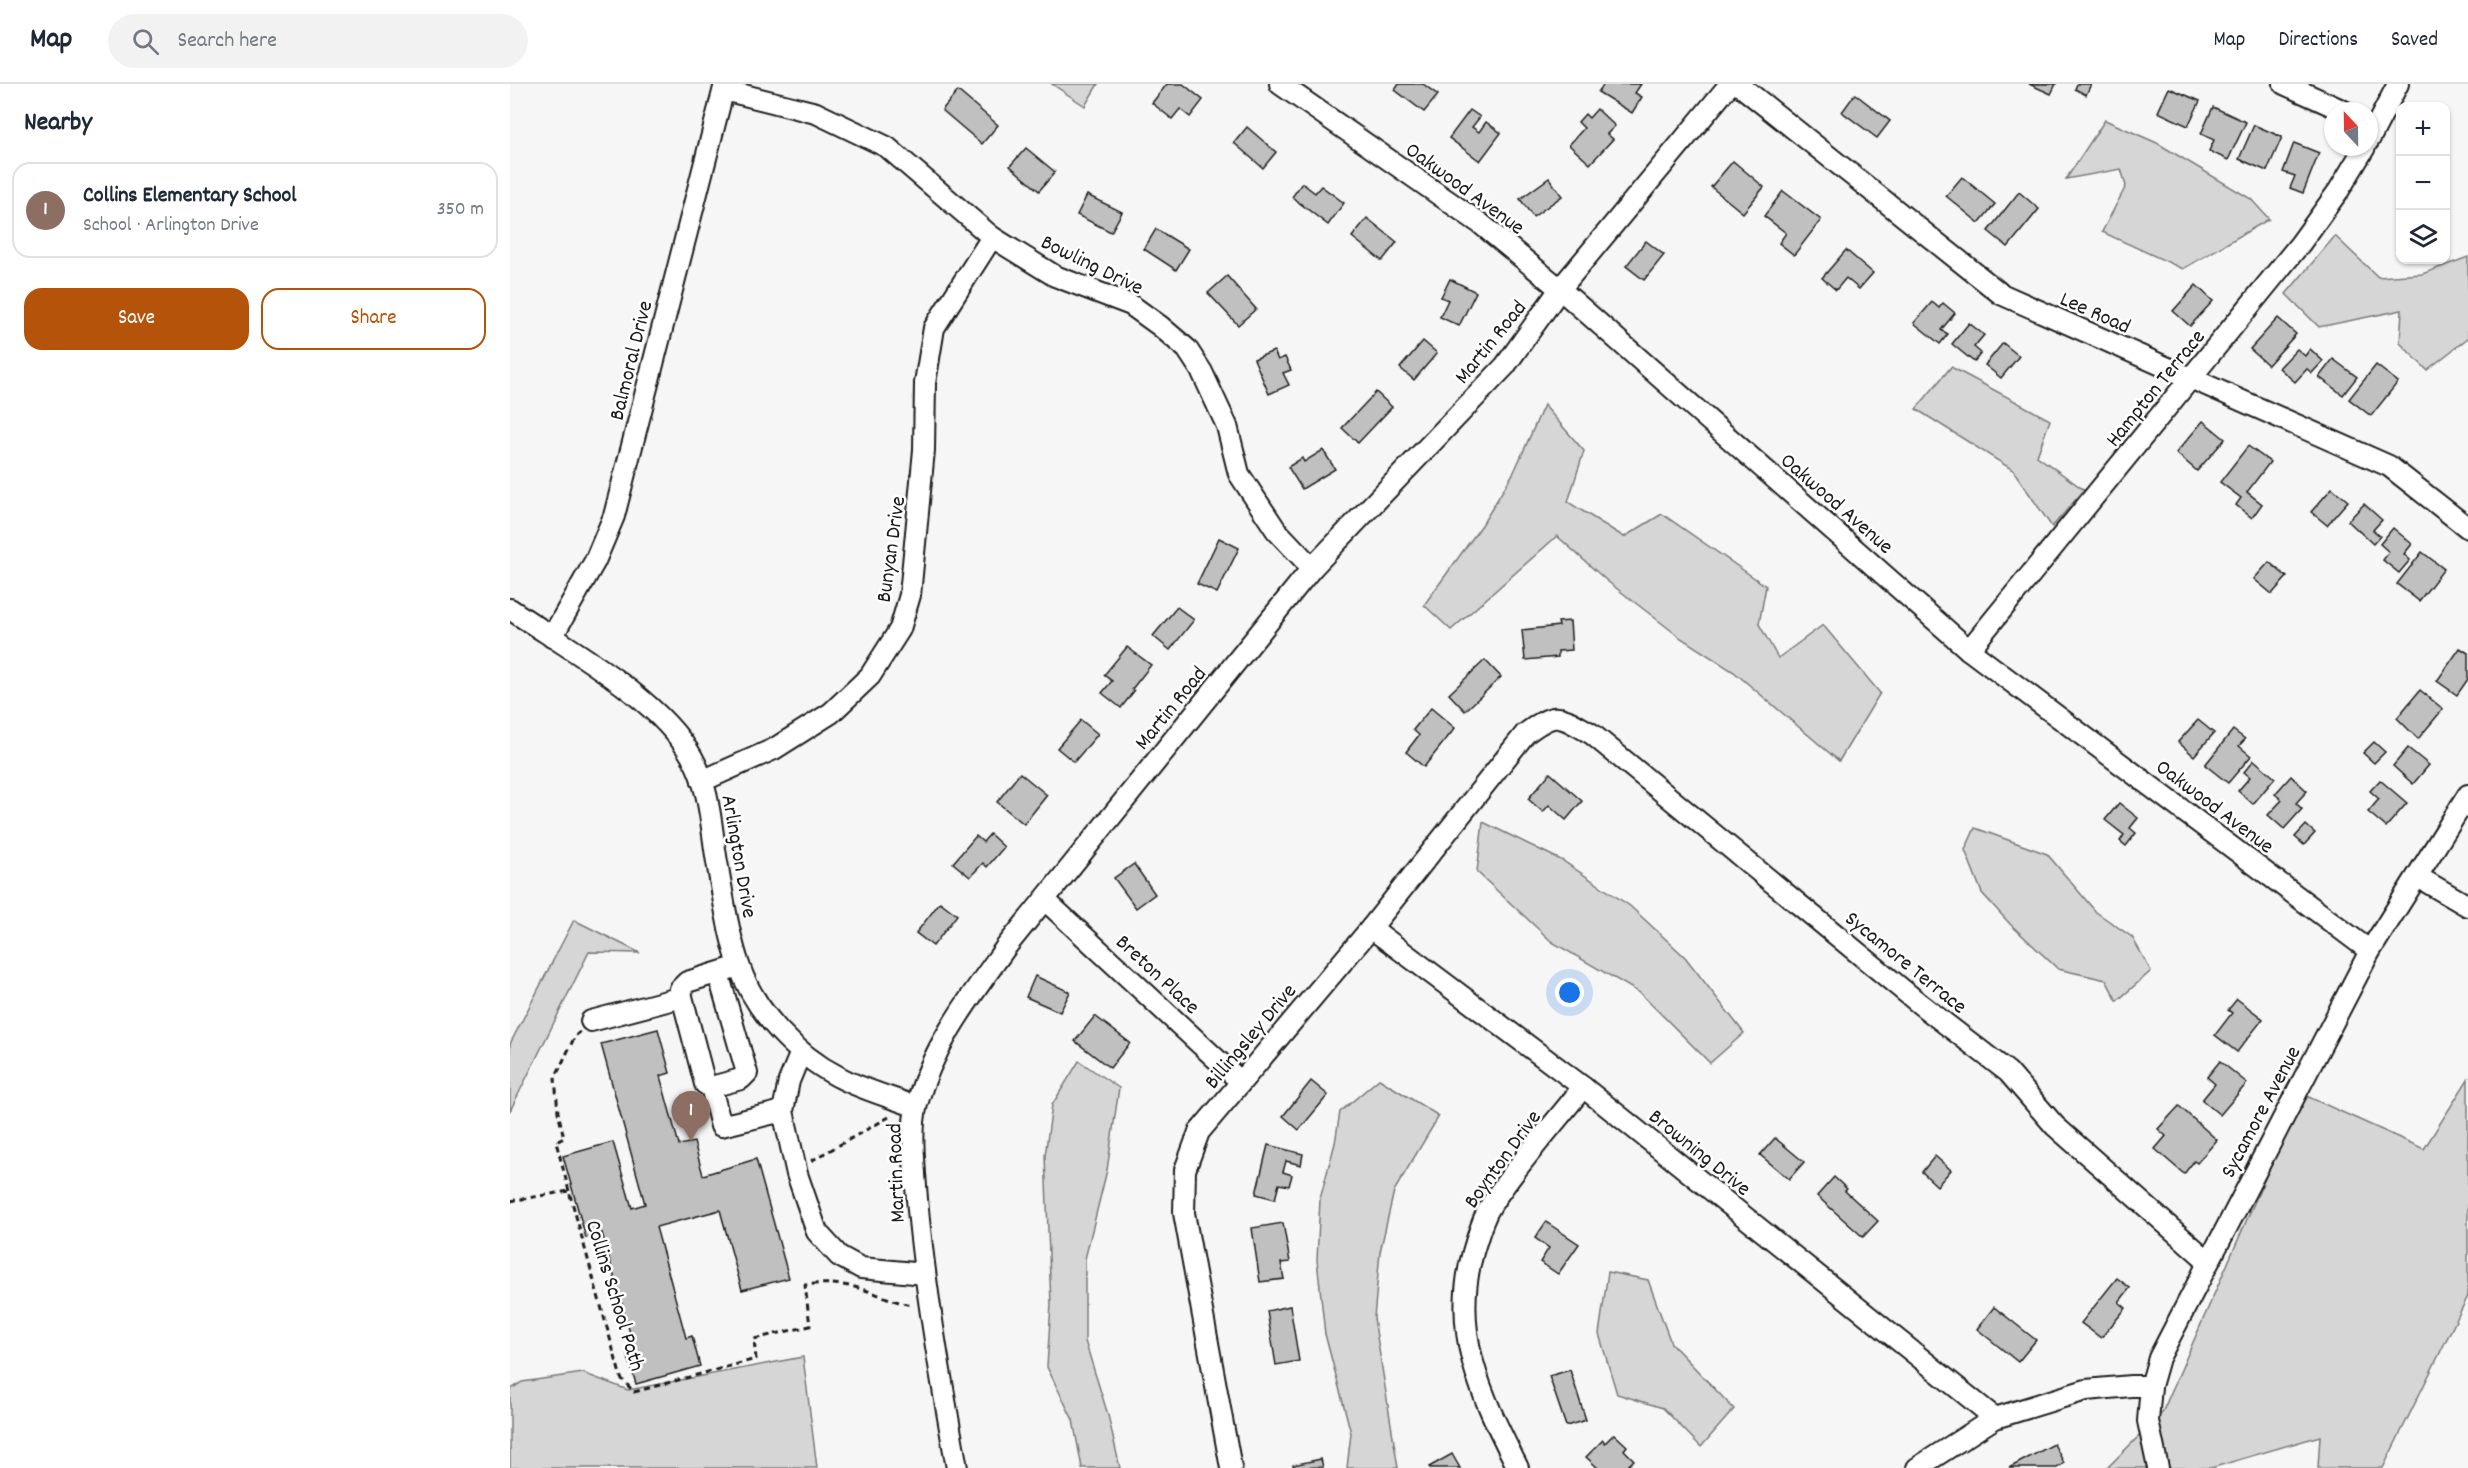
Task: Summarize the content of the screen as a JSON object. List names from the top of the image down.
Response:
{
  "streets": {
    "street": [
      "Oakwood Avenue",
      "Bowling Drive",
      "Lee Road",
      "Martin Road",
      "Balmoral Drive",
      "Hampton Terrace",
      "Bunyan Drive",
      "Arlington Drive",
      "Sycamore Terrace",
      "Breton Place",
      "Billingsley Drive",
      "Sycamore Avenue",
      "Browning Drive",
      "Boynton Drive"
    ],
    "path": ["Collins School Path"]
  },
  "crossings": [
    ["Oakwood Avenue", "Martin Road"],
    ["Oakwood Avenue", "Hampton Terrace"],
    ["Oakwood Avenue", "Sycamore Avenue"],
    ["Bowling Drive", "Martin Road"],
    ["Bowling Drive", "Balmoral Drive"],
    ["Bowling Drive", "Bunyan Drive"],
    ["Lee Road", "Hampton Terrace"],
    ["Martin Road", "Arlington Drive"],
    ["Martin Road", "Breton Place"],
    ["Martin Road", "Collins School Path"],
    ["Balmoral Drive", "Arlington Drive"],
    ["Bunyan Drive", "Arlington Drive"],
    ["Sycamore Terrace", "Billingsley Drive"],
    ["Sycamore Terrace", "Sycamore Avenue"],
    ["Breton Place", "Billingsley Drive"],
    ["Billingsley Drive", "Browning Drive"],
    ["Browning Drive", "Boynton Drive"]
  ],
  "north": "top",
  "page": {
    "header": "Map",
    "search": "Search here",
    "nav": ["Map", "Directions", "Saved"],
    "heading": "Nearby",
    "map_buttons": ["+", "−"],
    "list": [
      {
        "mark": "1",
        "name": "Collins Elementary School",
        "note": "School · Arlington Drive",
        "value": "350 m"
      }
    ],
    "buttons": ["Save", "Share"],
    "pins": "1"
  }
}
